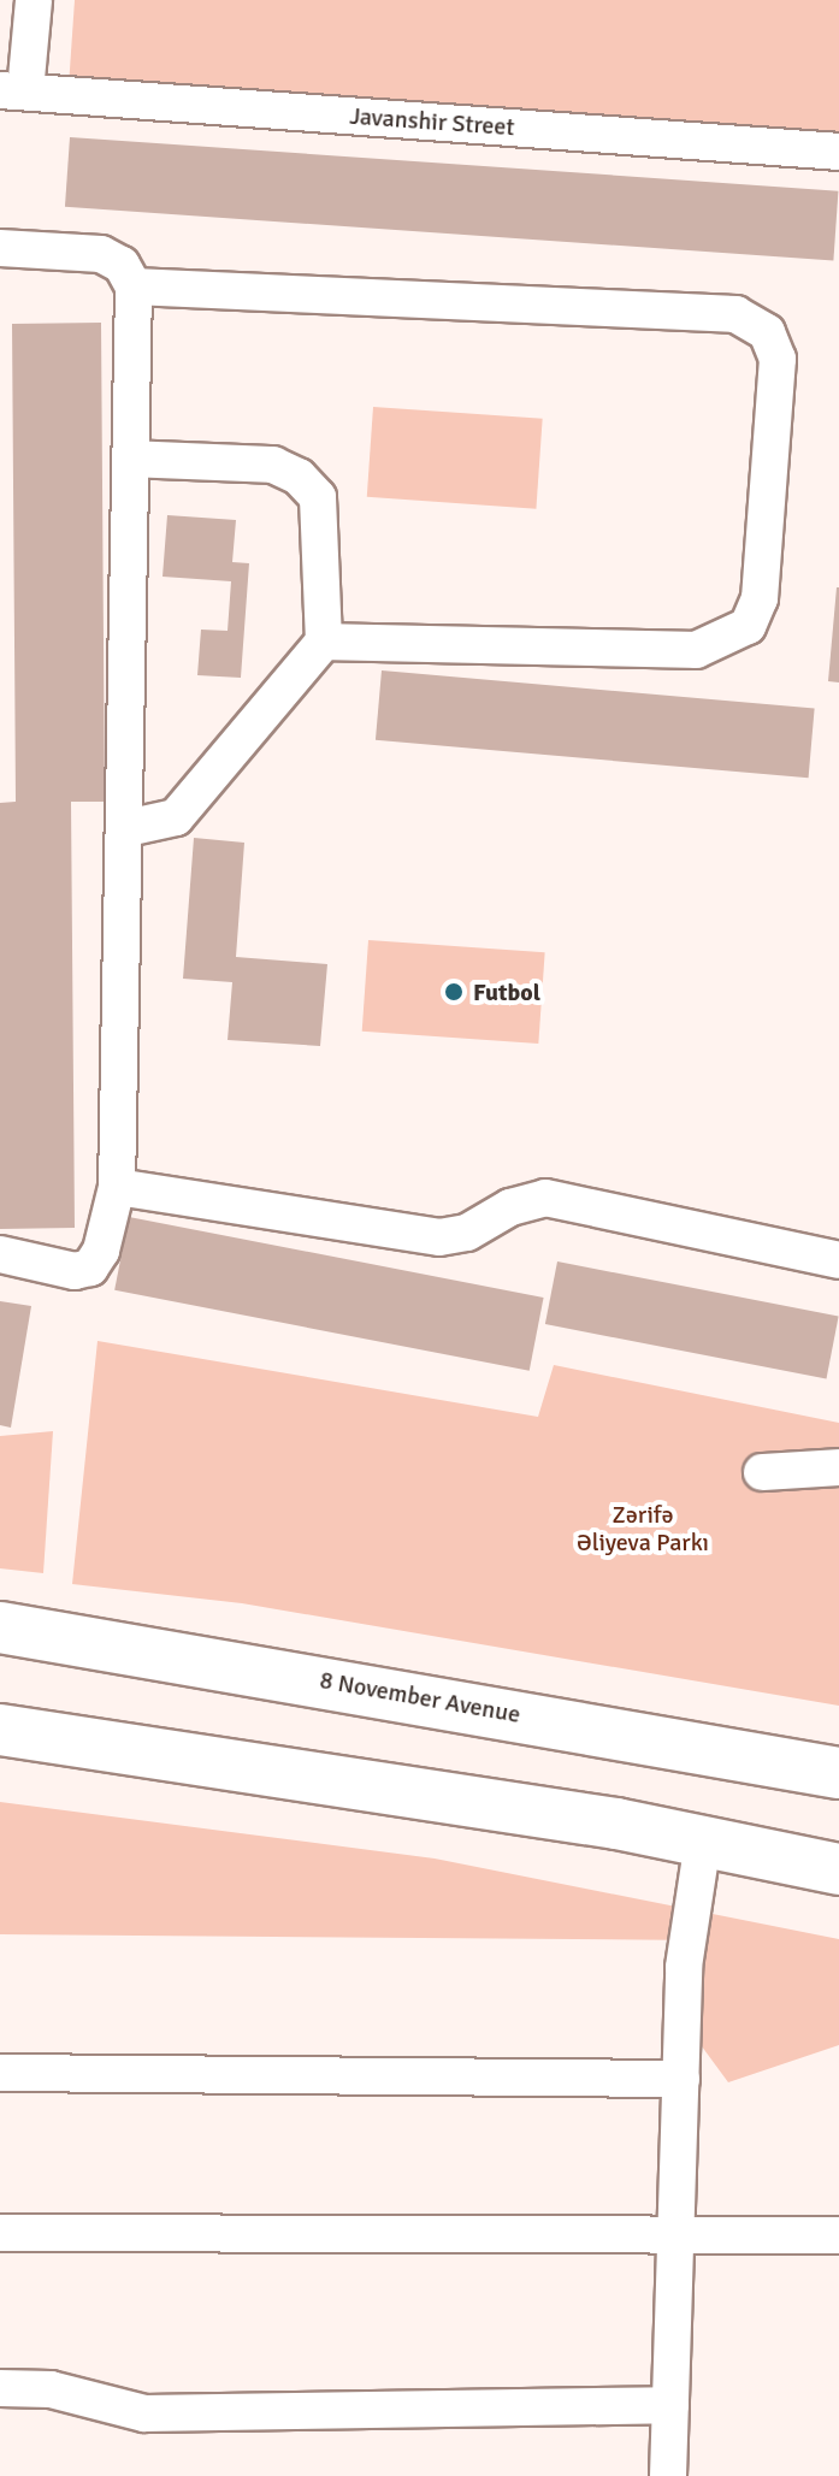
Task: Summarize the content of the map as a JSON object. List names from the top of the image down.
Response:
{
  "streets": {
    "highway": ["8 November Avenue"],
    "street": ["Javanshir Street"]
  },
  "parks": ["Zərifə Əliyeva Parkı"],
  "places": ["Futbol"]
}
